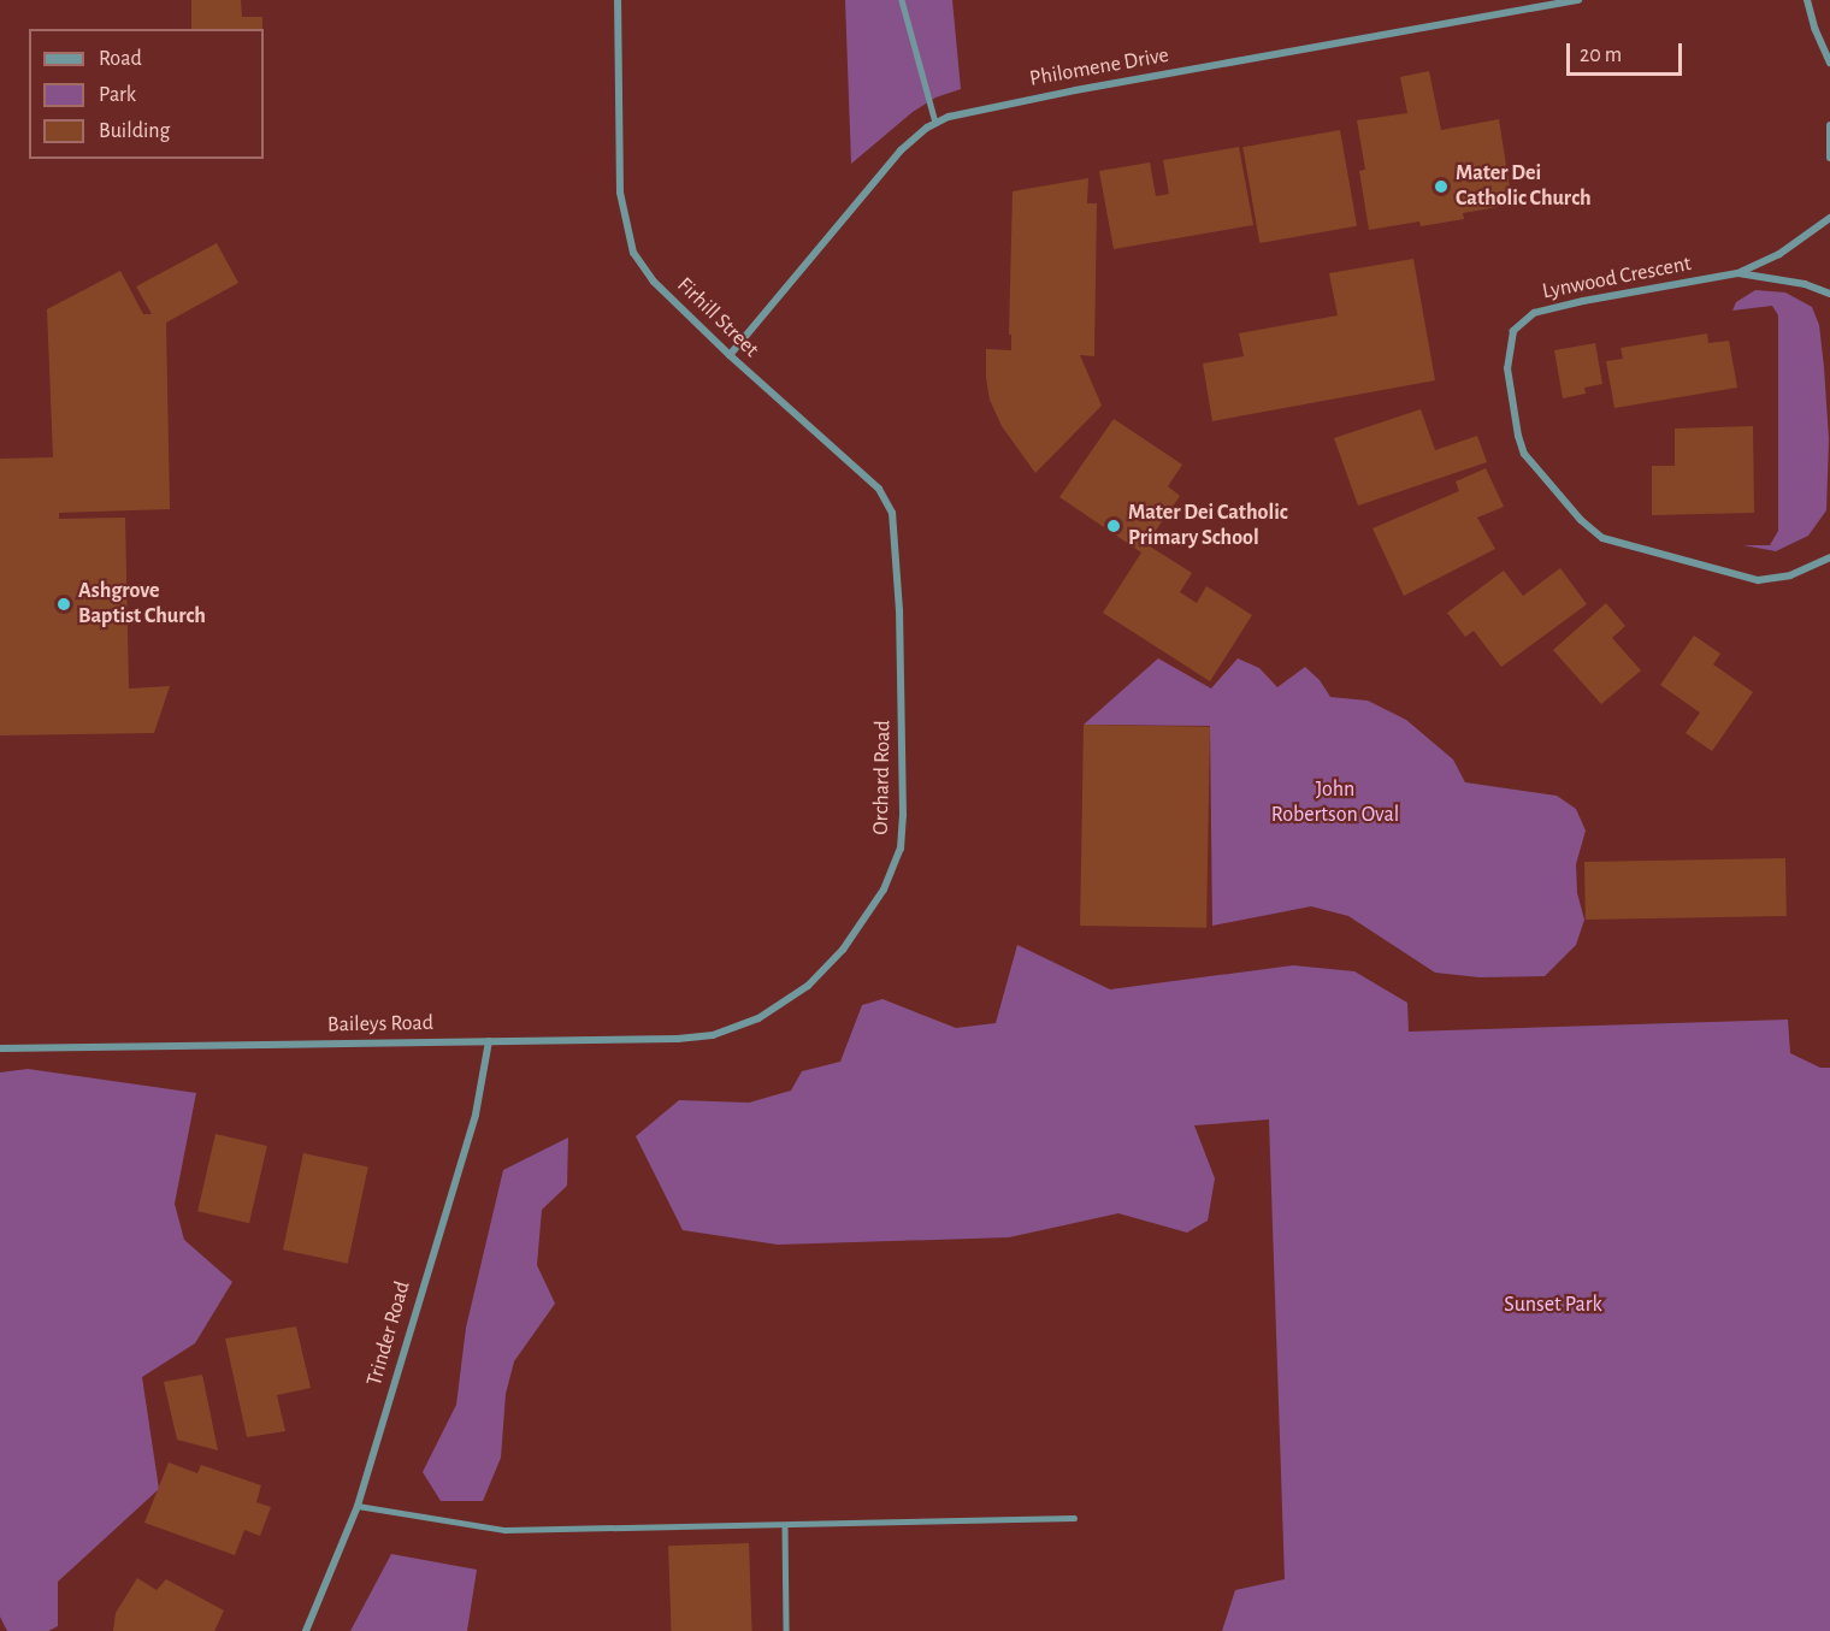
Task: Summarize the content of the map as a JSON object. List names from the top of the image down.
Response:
{
  "streets": {
    "street": [
      "Philomene Drive",
      "Lynwood Crescent",
      "Firhill Street",
      "Orchard Road",
      "Baileys Road",
      "Trinder Road"
    ]
  },
  "crossings": [
    ["Philomene Drive", "Firhill Street"],
    ["Firhill Street", "Orchard Road"],
    ["Orchard Road", "Baileys Road"],
    ["Baileys Road", "Trinder Road"]
  ],
  "parks": ["John Robertson Oval", "Sunset Park"],
  "places": ["Mater Dei Catholic Church", "Mater Dei Catholic Primary School", "Ashgrove Baptist Church"],
  "legend": ["Road", "Park", "Building"],
  "scale_bar": "20 m"
}
